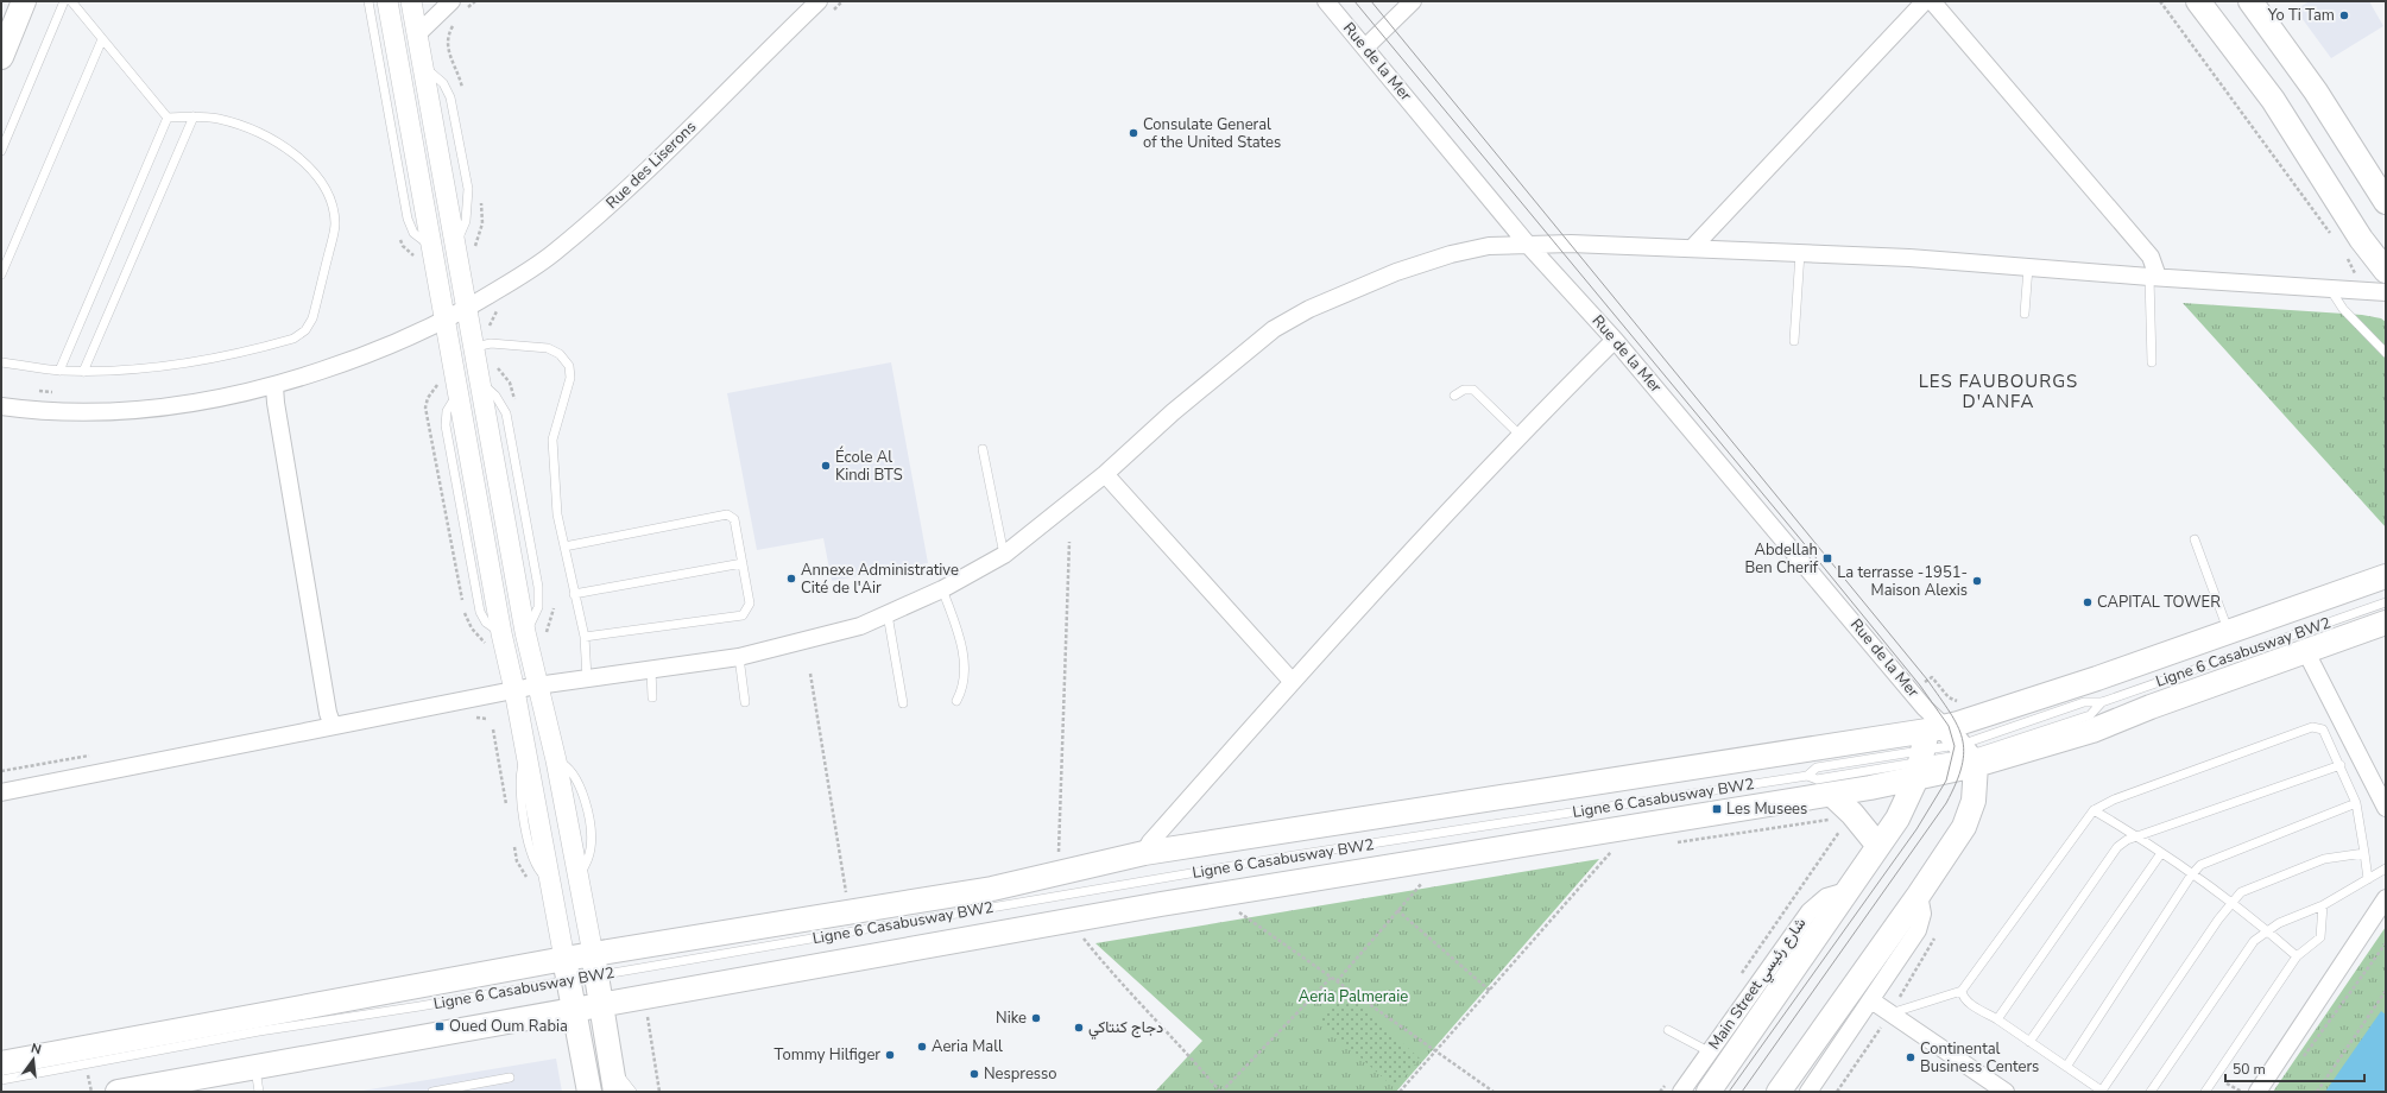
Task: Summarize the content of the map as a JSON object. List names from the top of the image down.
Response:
{
  "streets": {
    "main road": ["Main Street شارع رئيسي"],
    "street": ["Rue de la Mer", "Rue des Liserons"],
    "lane": ["Ligne 6 Casabusway BW2"]
  },
  "crossings": [
    ["Rue de la Mer", "Ligne 6 Casabusway BW2"],
    ["Rue de la Mer", "Main Street شارع رئيسي"],
    ["Ligne 6 Casabusway BW2", "Main Street شارع رئيسي"]
  ],
  "districts": ["LES FAUBOURGS D'ANFA"],
  "parks": ["Aeria Palmeraie"],
  "places": {
    "other": [
      "Yo Ti Tam",
      "Consulate General of the United States",
      "École Al Kindi BTS",
      "Annexe Administrative Cité de l'Air",
      "La terrasse -1951- Maison Alexis",
      "CAPITAL TOWER",
      "Nike",
      "دجاج كنتاكي",
      "Aeria Mall",
      "Tommy Hilfiger",
      "Continental Business Centers",
      "Nespresso"
    ],
    "transit": ["Abdellah Ben Cherif", "Les Musees", "Oued Oum Rabia"]
  },
  "scale_bar": "50 m",
  "north": "top"
}
